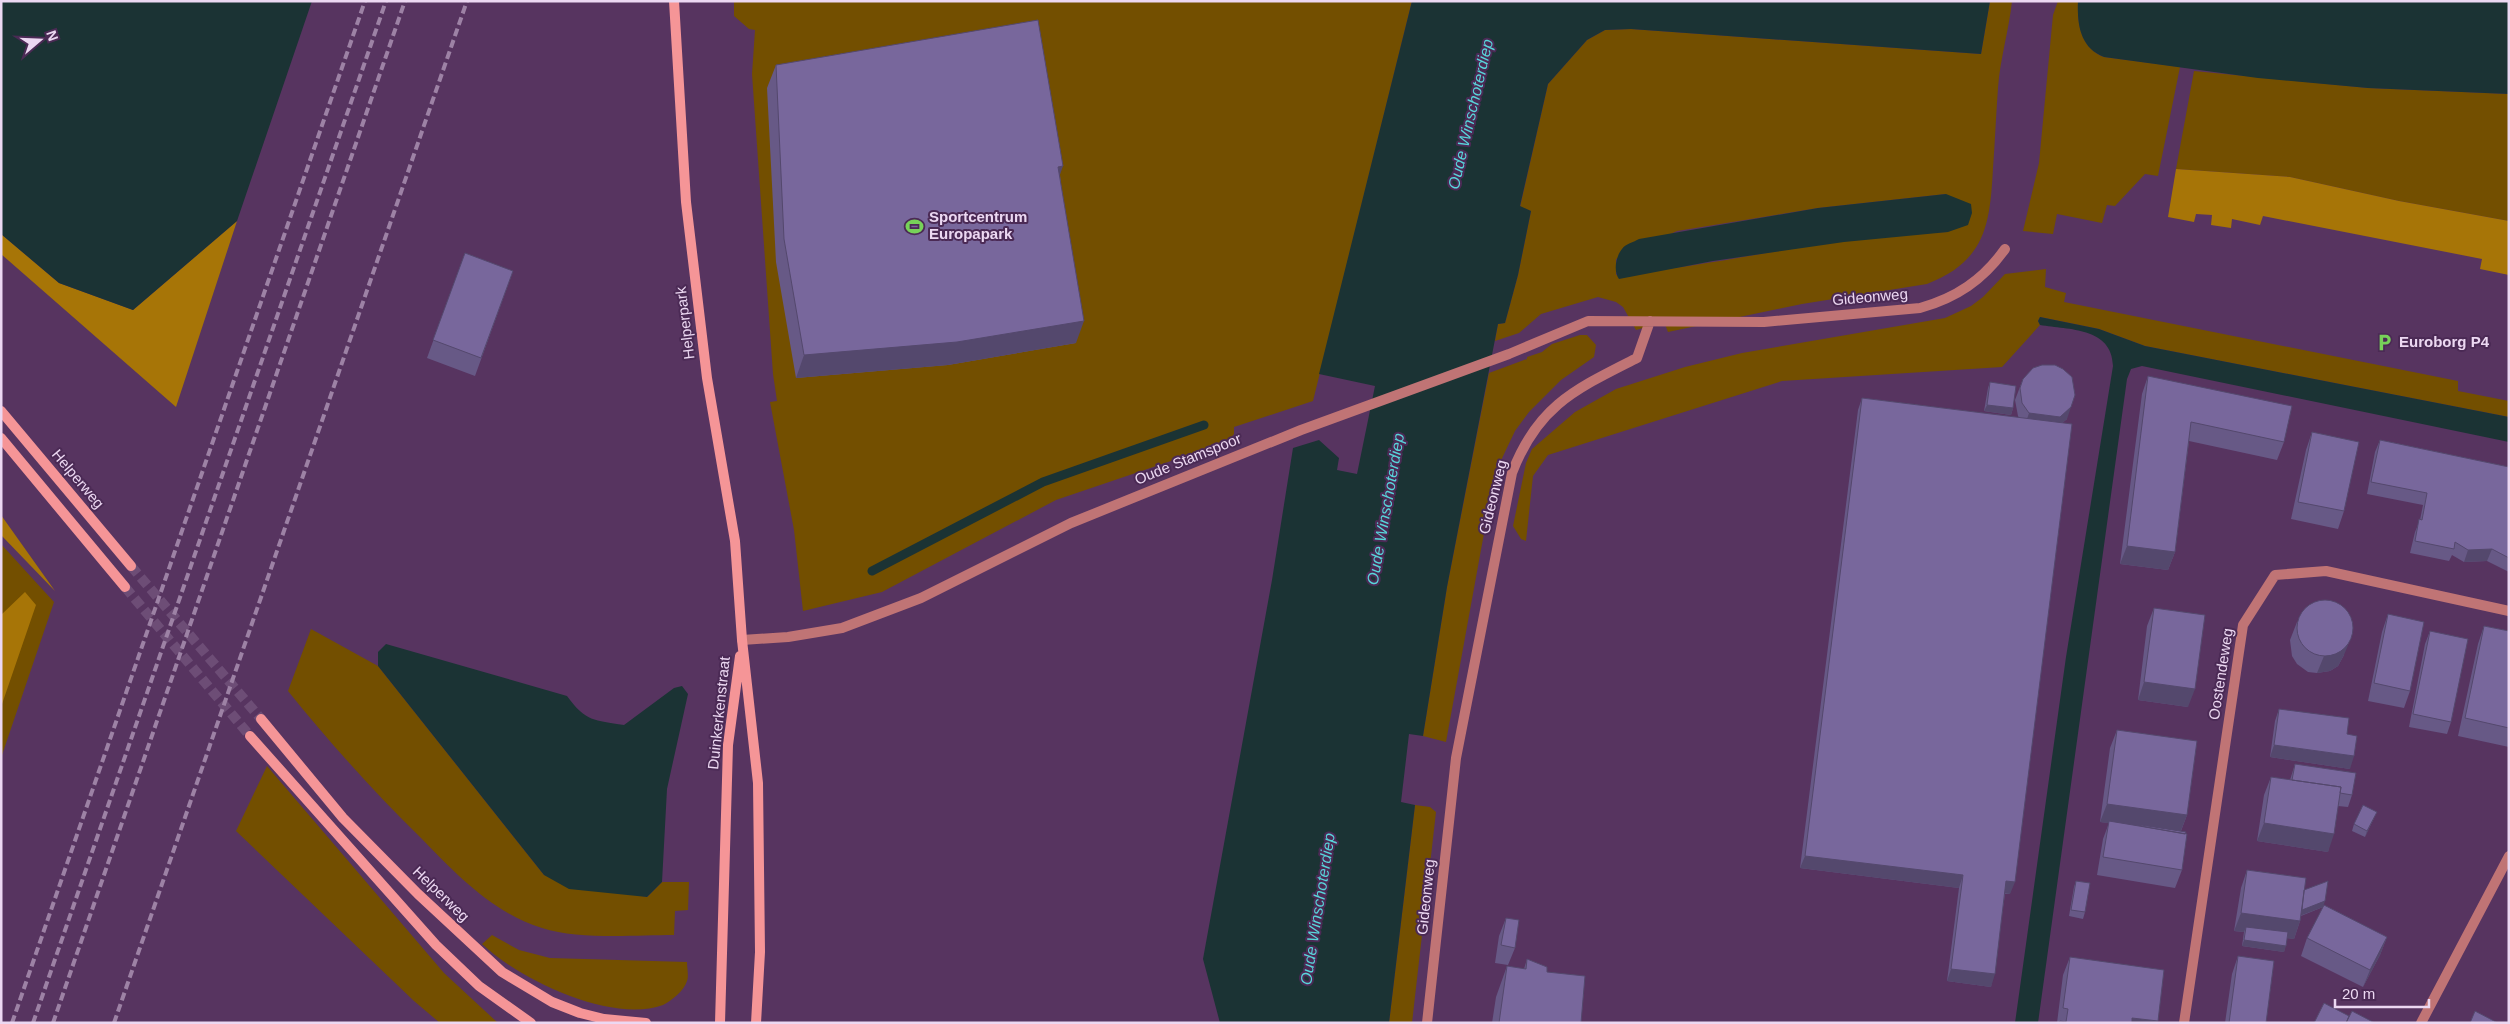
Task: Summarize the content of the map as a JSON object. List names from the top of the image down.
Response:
{
  "streets": {
    "main road": ["Helperpark", "Helperweg", "Duinkerkenstraat"],
    "street": ["Gideonweg", "Oude Stamspoor", "Oostendeweg"]
  },
  "crossings": [
    ["Gideonweg", "Oude Stamspoor"],
    ["Helperpark", "Oude Stamspoor"],
    ["Helperpark", "Duinkerkenstraat"],
    ["Oude Stamspoor", "Duinkerkenstraat"]
  ],
  "water": ["Oude Winschoterdiep"],
  "places": {
    "sports": ["Sportcentrum Europapark"],
    "parking": ["Euroborg P4"]
  },
  "scale_bar": "20 m",
  "north": "right"
}
